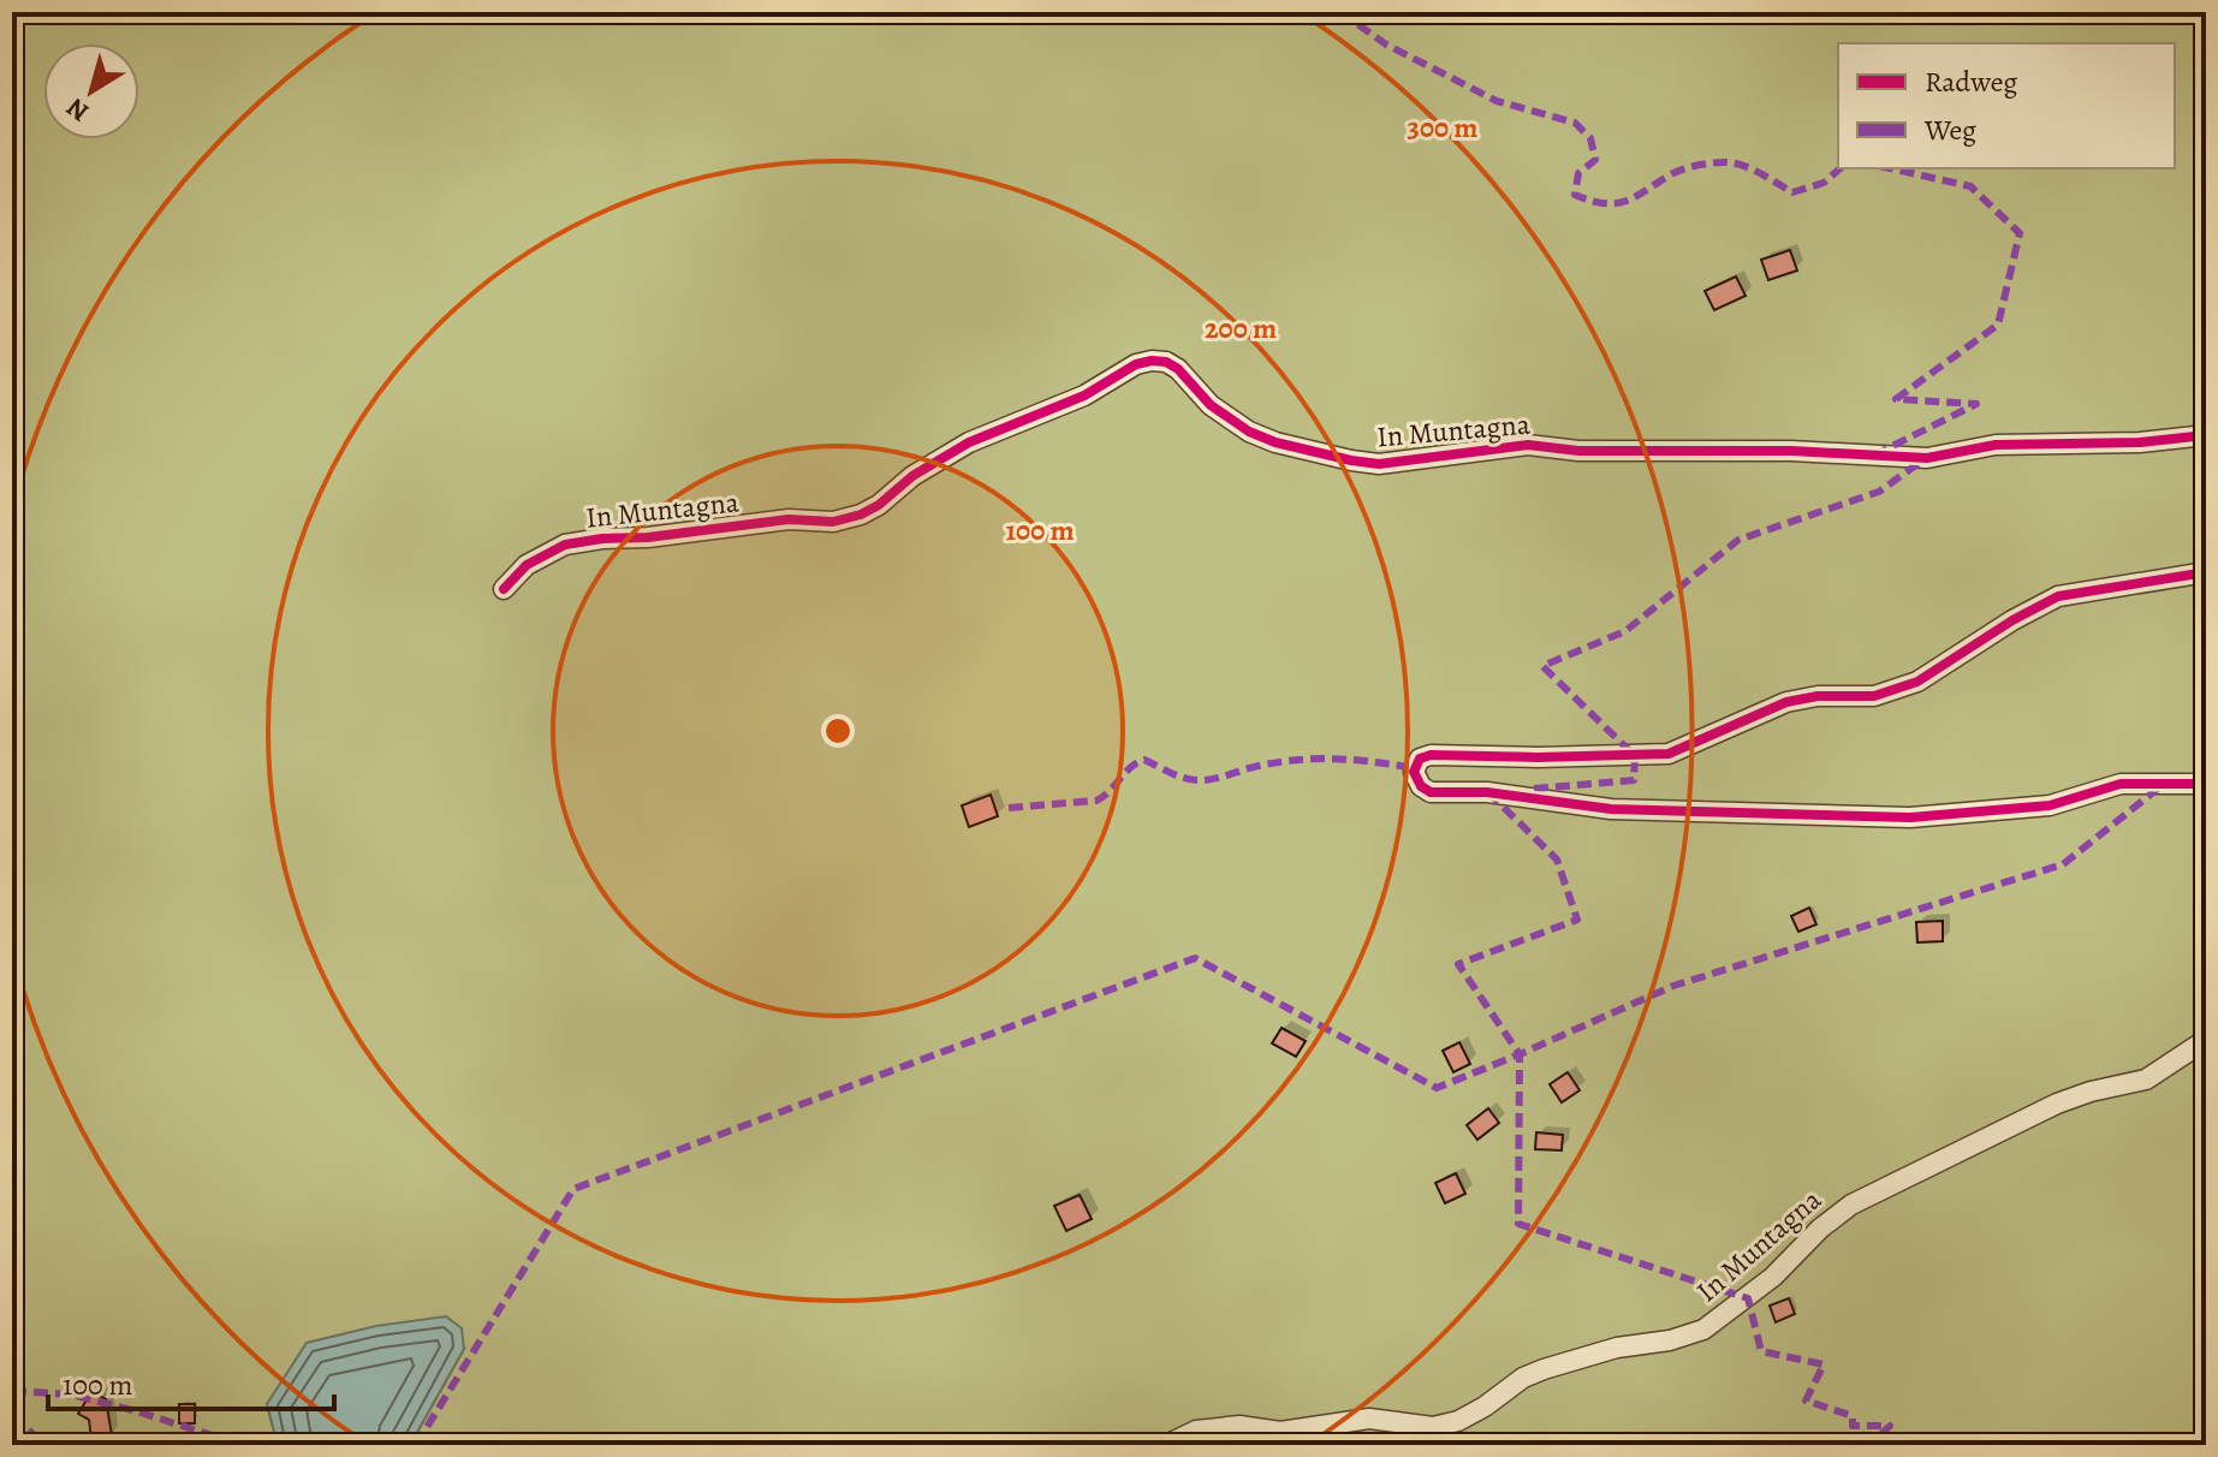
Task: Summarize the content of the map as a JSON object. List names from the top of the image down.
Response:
{
  "streets": {
    "street": ["In Muntagna"]
  },
  "legend": ["Radweg", "Weg"],
  "scale_bar": "100 m",
  "north": "bottom left",
  "rings": ["300 m", "200 m", "100 m"]
}
